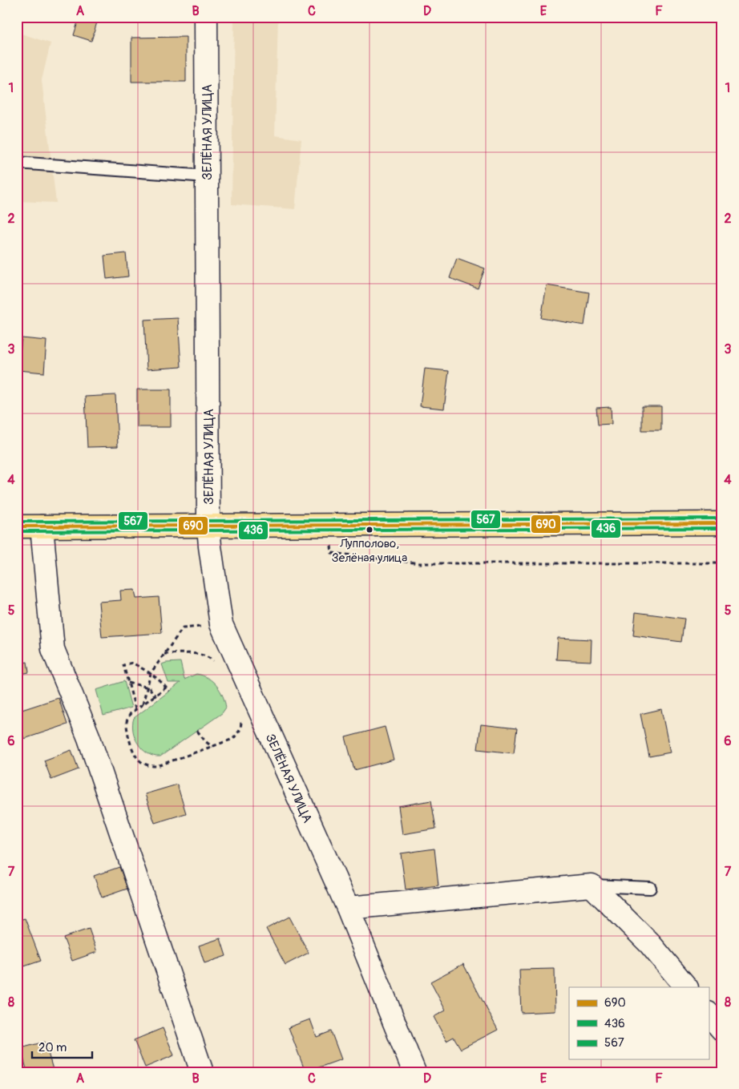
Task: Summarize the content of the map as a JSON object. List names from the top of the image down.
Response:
{
  "streets": {
    "street": ["ЗЕЛЁНАЯ УЛИЦА"]
  },
  "places": ["Лупполово, Зелёная улица"],
  "lines": ["transit line 567", "transit line 690", "transit line 436"],
  "legend": ["690", "436", "567"],
  "scale_bar": "20 m",
  "grid": {
    "columns": [
      "A",
      "B",
      "C",
      "D",
      "E",
      "F"
    ],
    "rows": [
      "1",
      "2",
      "3",
      "4",
      "5",
      "6",
      "7",
      "8"
    ]
  }
}
